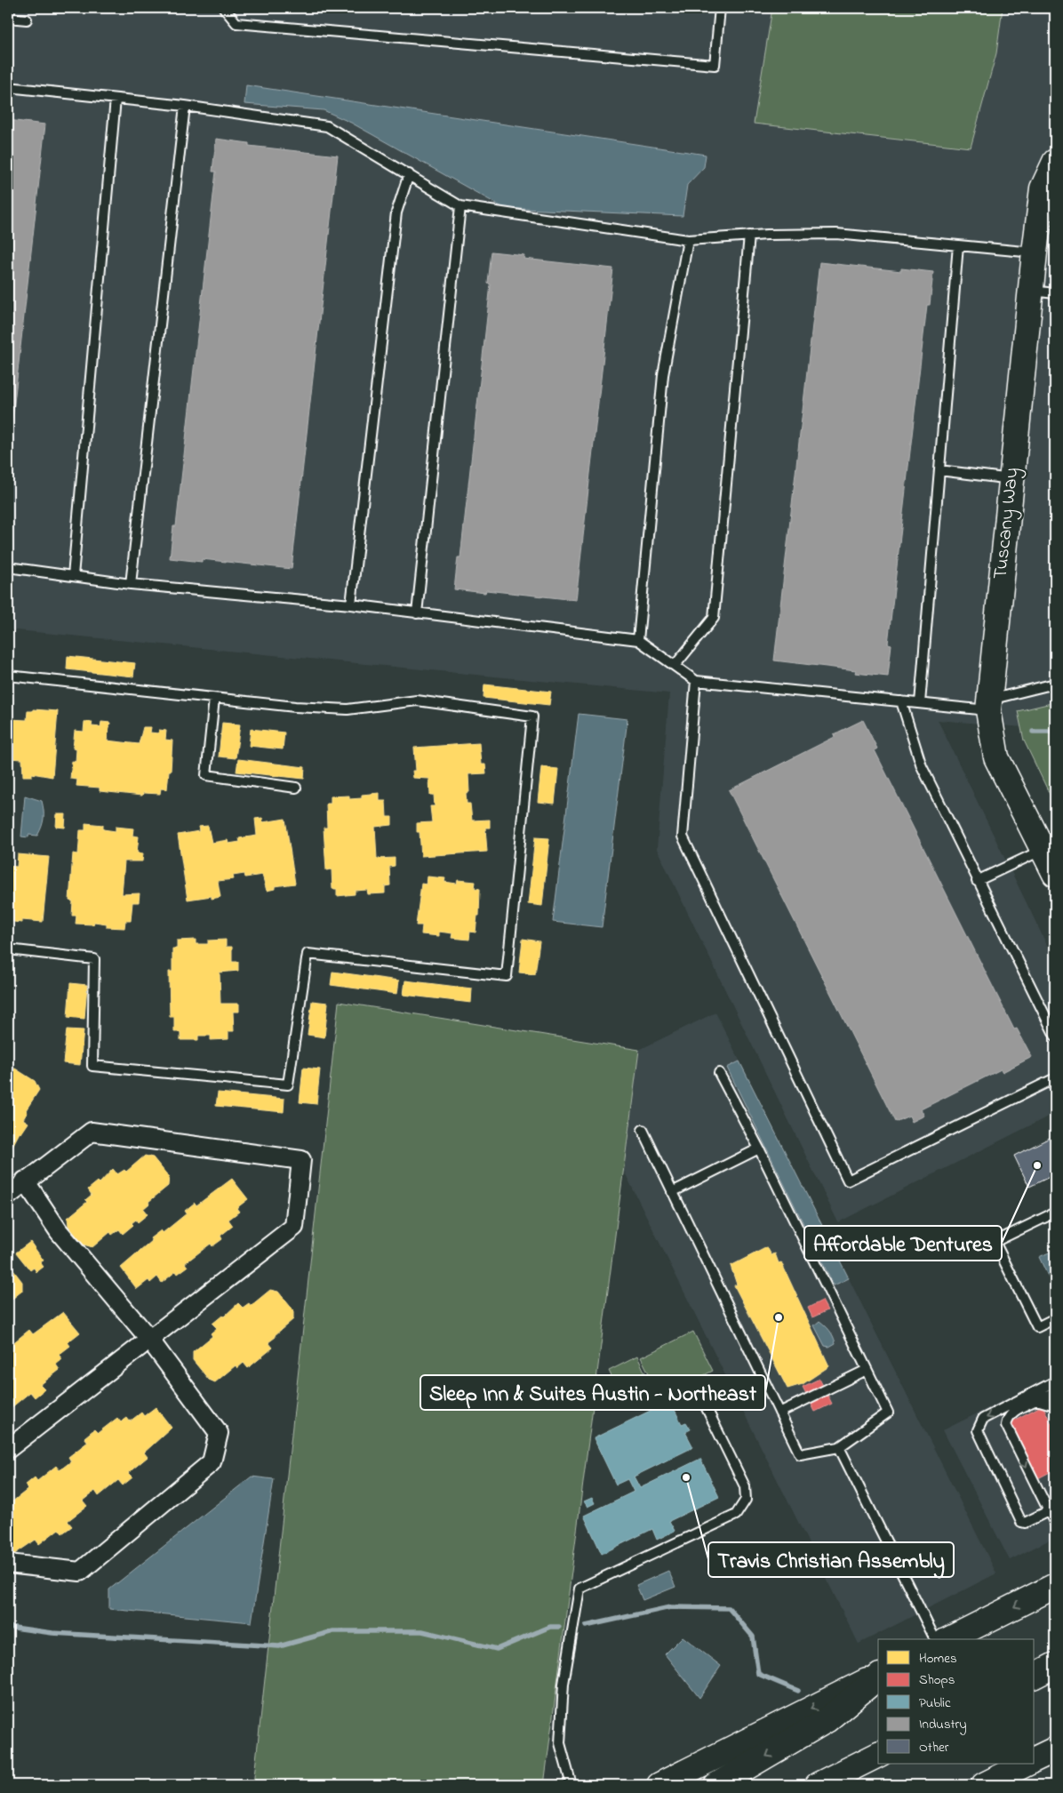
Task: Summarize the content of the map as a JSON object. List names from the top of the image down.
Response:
{
  "streets": {
    "main road": ["Tuscany Way"]
  },
  "places": ["Affordable Dentures", "Sleep Inn & Suites Austin - Northeast", "Travis Christian Assembly"],
  "legend": [
    "Homes",
    "Shops",
    "Public",
    "Industry",
    "Other"
  ]
}
